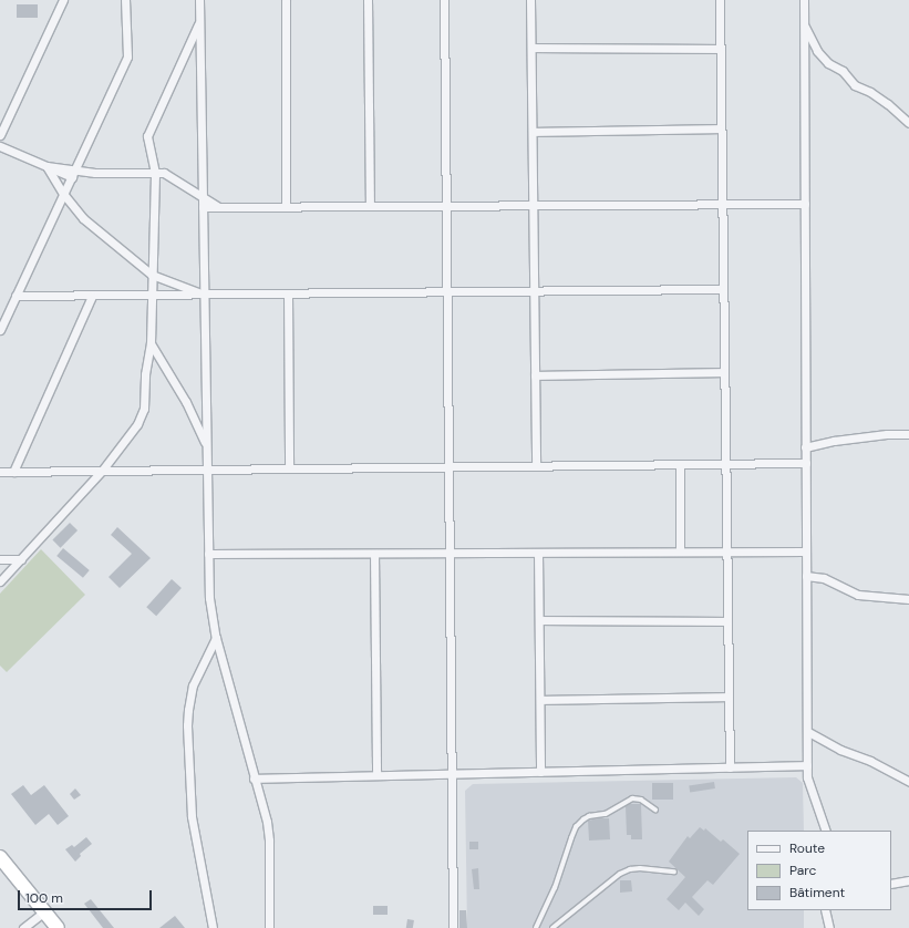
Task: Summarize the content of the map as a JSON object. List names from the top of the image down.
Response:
{
  "legend": ["Route", "Parc", "Bâtiment"],
  "scale_bar": "100 m"
}
